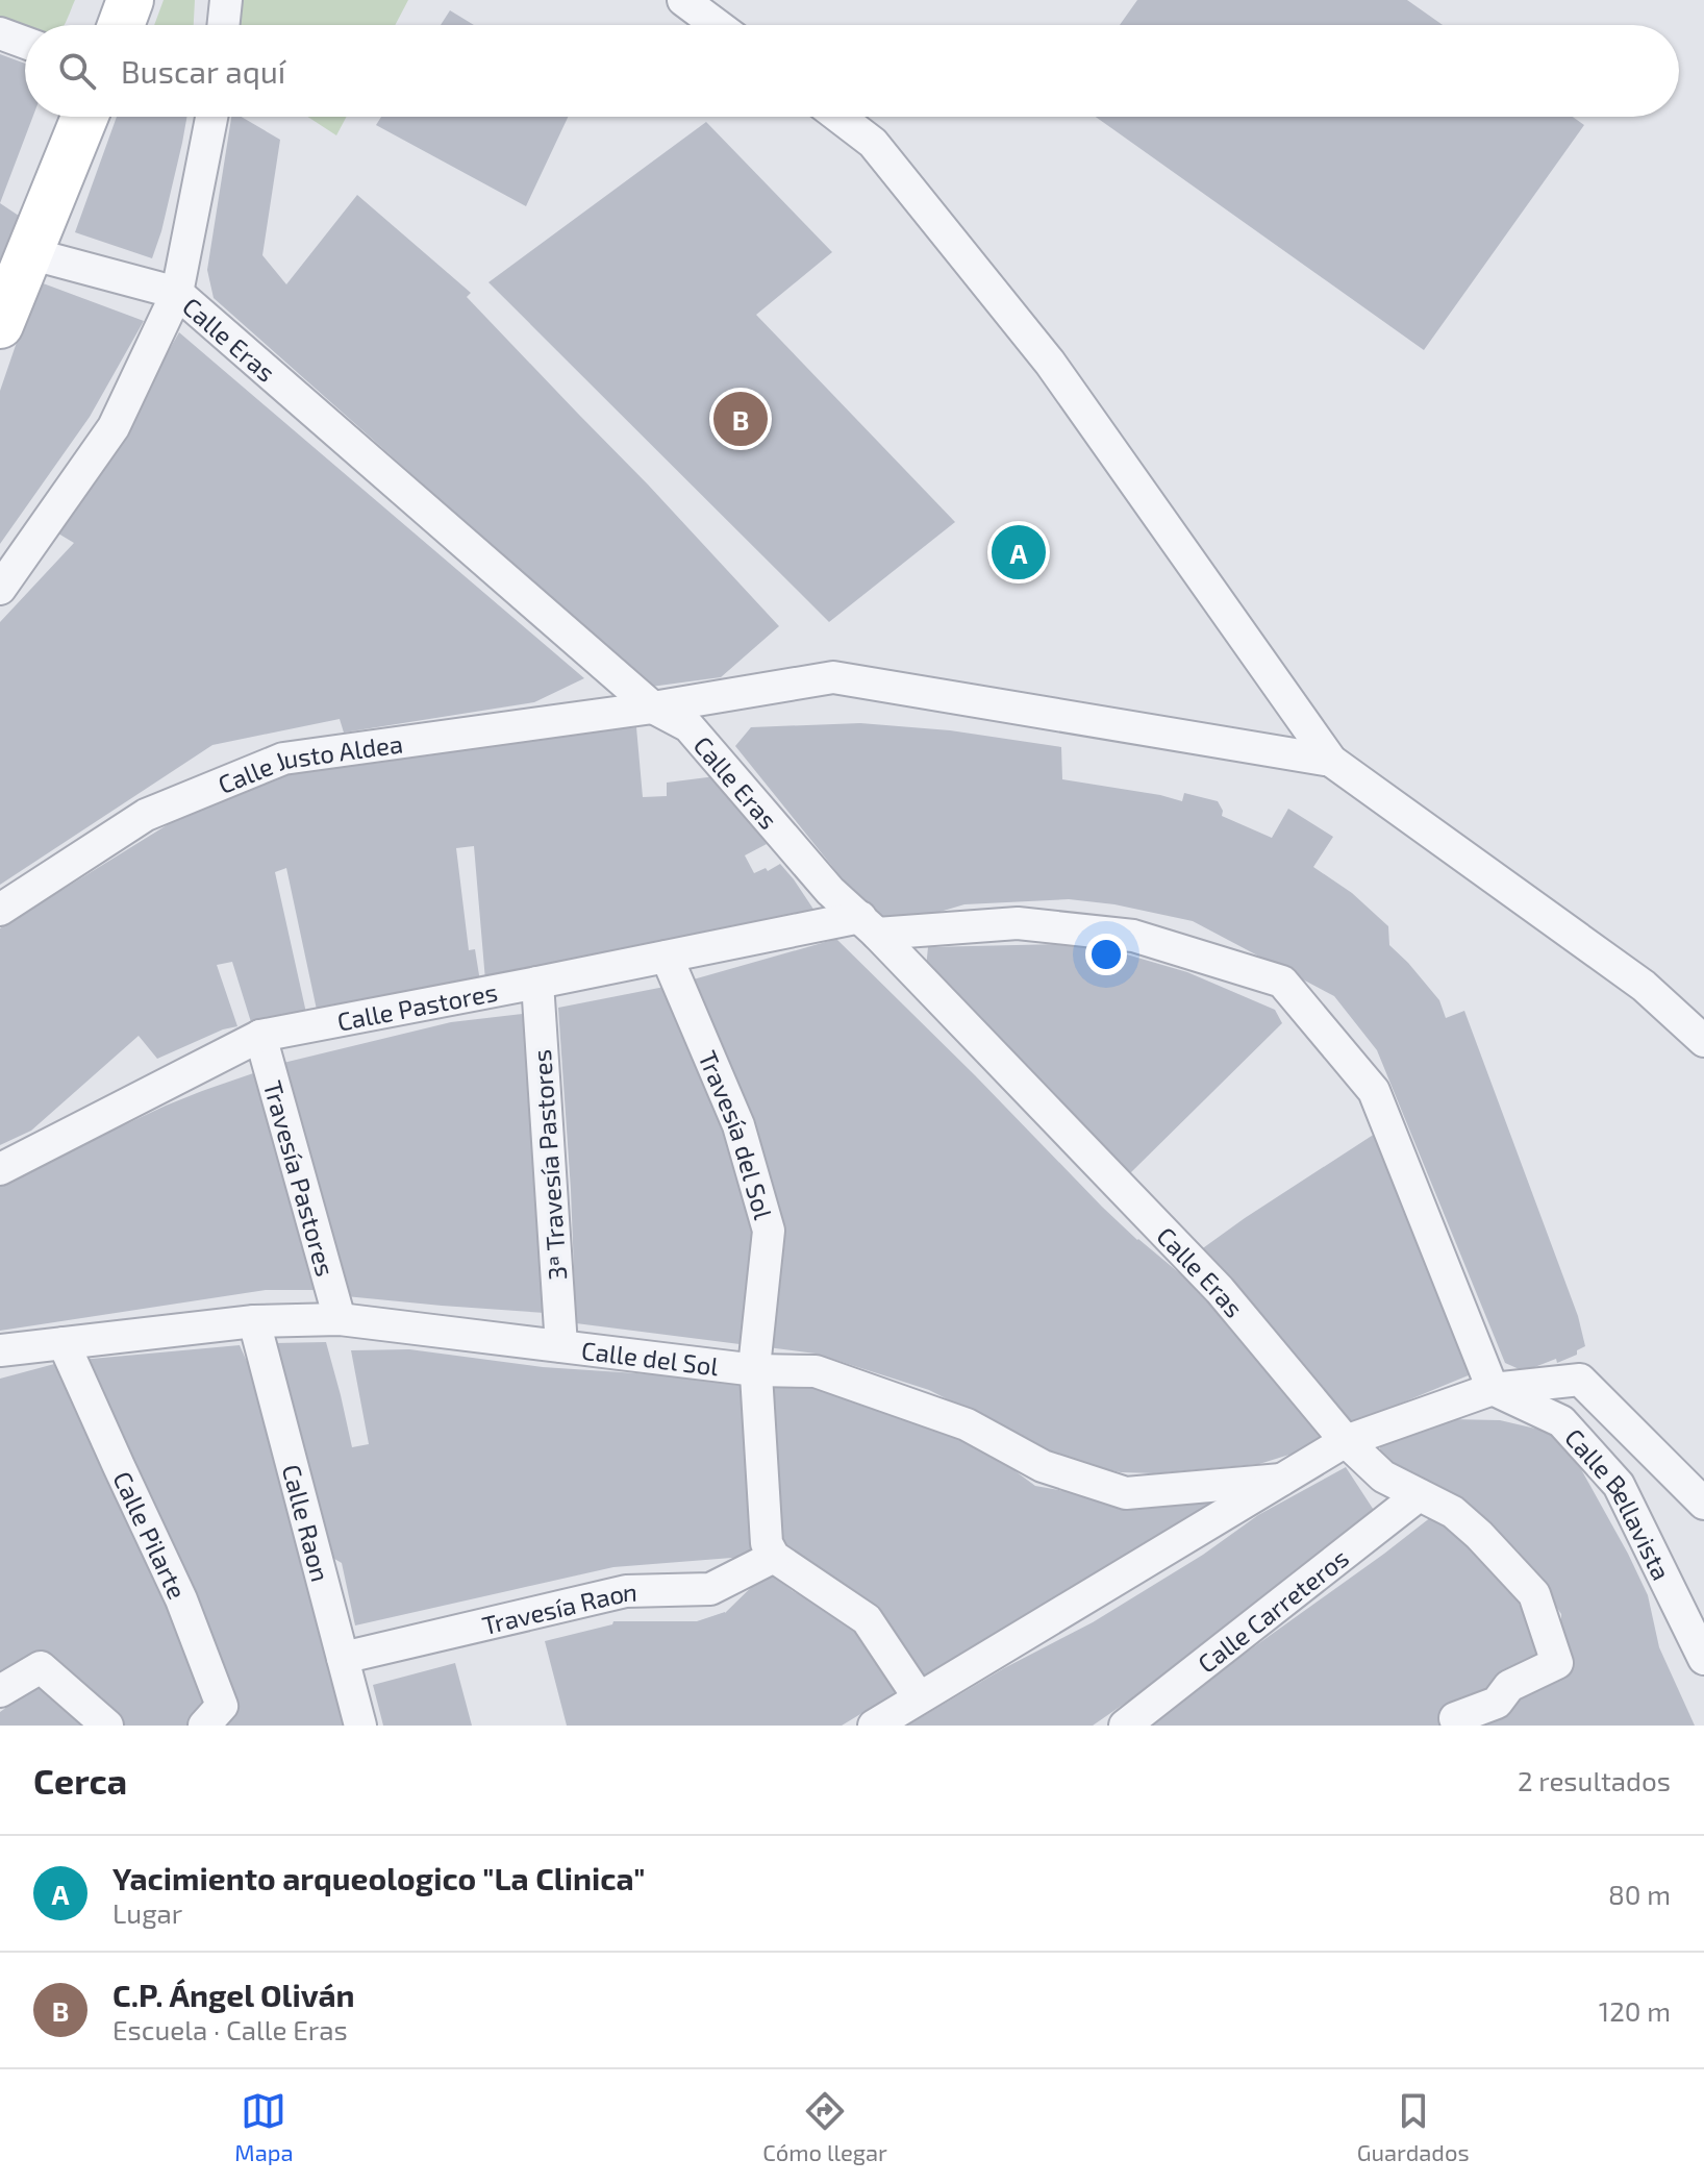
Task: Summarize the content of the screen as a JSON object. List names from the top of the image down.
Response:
{
  "streets": {
    "street": [
      "Calle Eras",
      "Calle Justo Aldea",
      "Calle Pastores",
      "Travesía del Sol",
      "3ª Travesía Pastores",
      "Travesía Pastores",
      "Calle del Sol",
      "Calle Bellavista",
      "Calle Raon",
      "Calle Pilarte",
      "Travesía Raon",
      "Calle Carreteros"
    ]
  },
  "crossings": [
    ["Calle Eras", "Calle Justo Aldea"],
    ["Calle Eras", "Calle Pastores"],
    ["Calle Eras", "Calle Carreteros"],
    ["Calle Pastores", "Travesía del Sol"],
    ["Calle Pastores", "3ª Travesía Pastores"],
    ["Calle Pastores", "Travesía Pastores"],
    ["Calle Pastores", "Calle Bellavista"],
    ["Travesía del Sol", "Calle del Sol"],
    ["Travesía del Sol", "Travesía Raon"],
    ["3ª Travesía Pastores", "Calle del Sol"],
    ["Travesía Pastores", "Calle del Sol"],
    ["Calle del Sol", "Calle Raon"],
    ["Calle del Sol", "Calle Pilarte"],
    ["Calle Raon", "Travesía Raon"]
  ],
  "page": {
    "search": "Buscar aquí",
    "pins": ["B", "A"],
    "heading": ["Cerca", "2 resultados"],
    "list": [
      {
        "mark": "A",
        "name": "Yacimiento arqueologico \"La Clinica\"",
        "note": "Lugar",
        "value": "80 m"
      },
      {
        "mark": "B",
        "name": "C.P. Ángel Oliván",
        "note": "Escuela · Calle Eras",
        "value": "120 m"
      }
    ],
    "nav": ["Mapa", "Cómo llegar", "Guardados"]
  }
}
